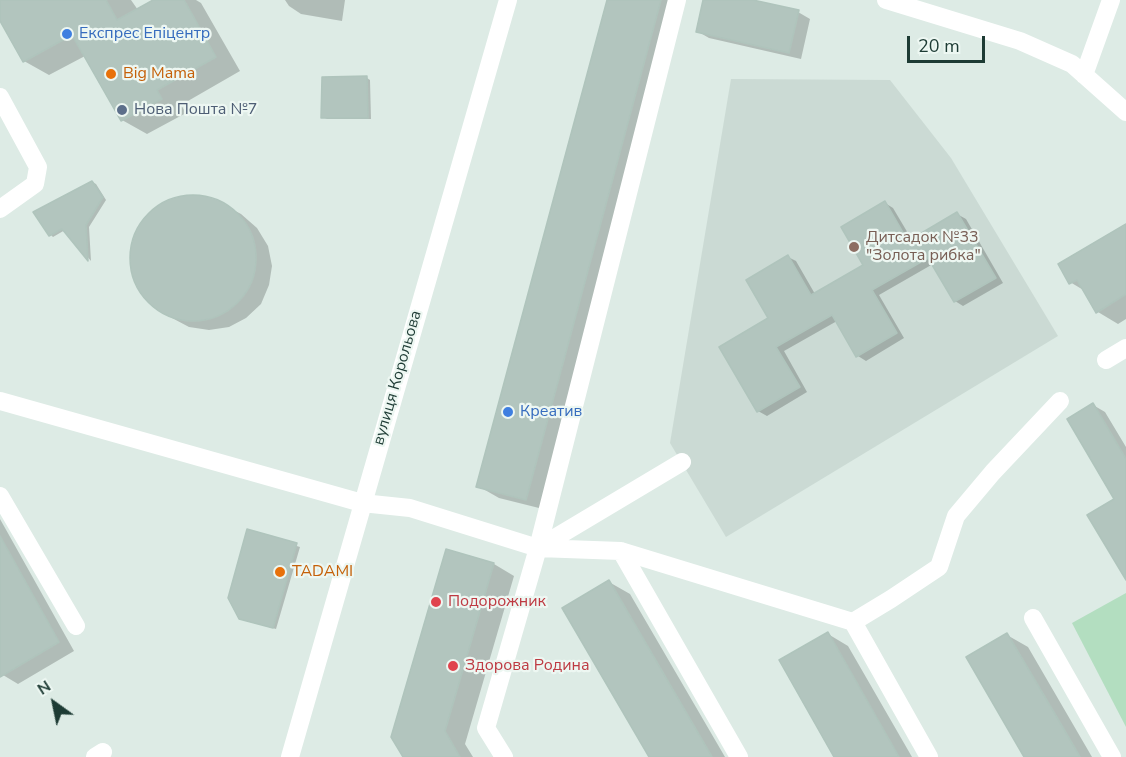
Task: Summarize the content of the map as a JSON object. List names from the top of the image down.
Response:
{
  "streets": {
    "street": ["вулиця Корольова"]
  },
  "places": [
    "Експрес Епіцентр",
    "Big Mama",
    "Нова Пошта №7",
    "Дитсадок №33 \"Золота рибка\"",
    "Креатив",
    "TADAMI",
    "Подорожник",
    "Здорова Родина"
  ],
  "scale_bar": "20 m",
  "north": "top left"
}
